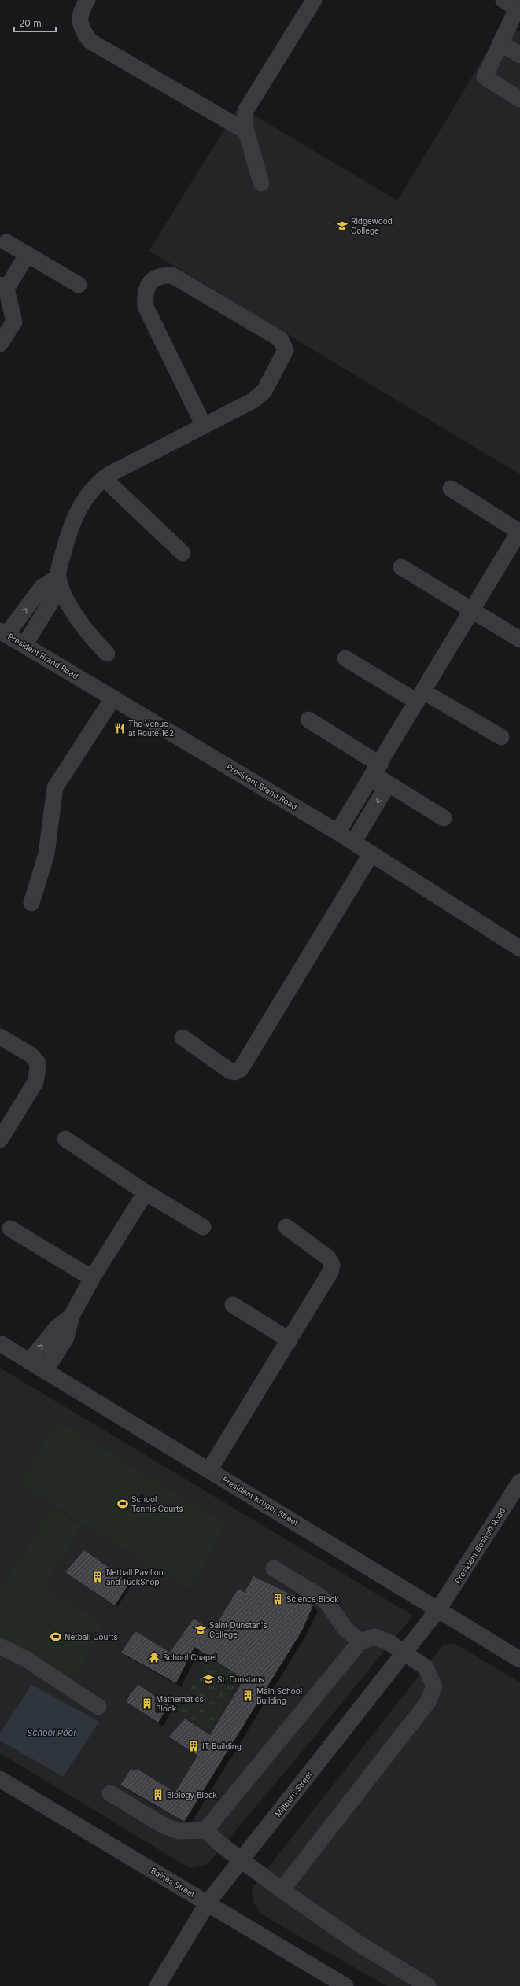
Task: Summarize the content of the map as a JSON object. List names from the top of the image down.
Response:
{
  "streets": {
    "street": [
      "President Brand Road",
      "President Kruger Street",
      "President Boshoff Road",
      "Millburn Street",
      "Baines Street"
    ]
  },
  "crossings": [
    ["President Kruger Street", "President Boshoff Road"],
    ["President Kruger Street", "Millburn Street"],
    ["President Boshoff Road", "Millburn Street"],
    ["Millburn Street", "Baines Street"]
  ],
  "water": ["School Pool"],
  "places": {
    "school or university": ["Ridgewood College", "Saint Dunstan's College", "St. Dunstans"],
    "restaurant": ["The Venue at Route 162"],
    "sports": ["School Tennis Courts", "Netball Courts"],
    "building": [
      "Netball Pavilion and TuckShop",
      "Science Block",
      "Main School Building",
      "Mathematics Block",
      "IT Building",
      "Biology Block"
    ],
    "temple": ["School Chapel"]
  },
  "scale_bar": "20 m"
}
